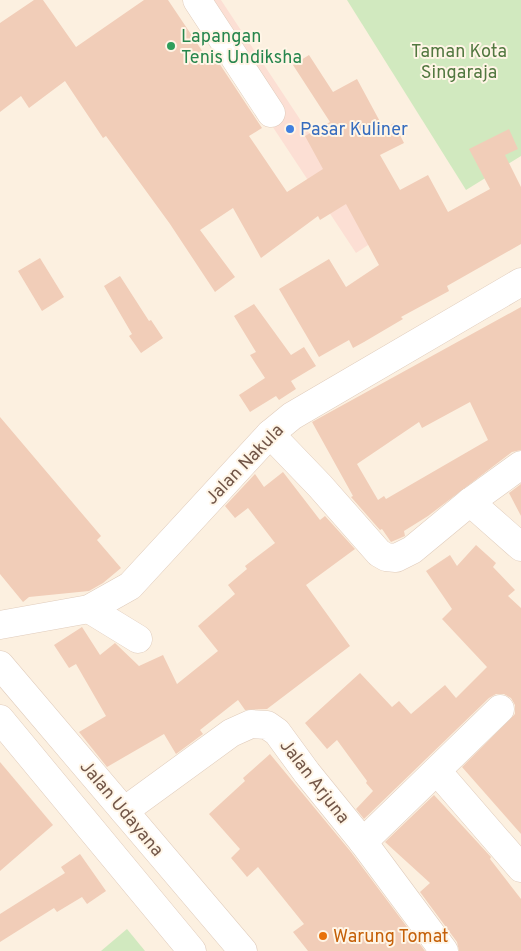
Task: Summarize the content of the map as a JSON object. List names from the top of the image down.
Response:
{
  "streets": {
    "street": ["Jalan Nakula", "Jalan Arjuna", "Jalan Udayana"]
  },
  "crossings": [
    ["Jalan Arjuna", "Jalan Udayana"]
  ],
  "parks": ["Taman Kota Singaraja"],
  "places": ["Lapangan Tenis Undiksha", "Pasar Kuliner", "Warung Tomat"]
}
